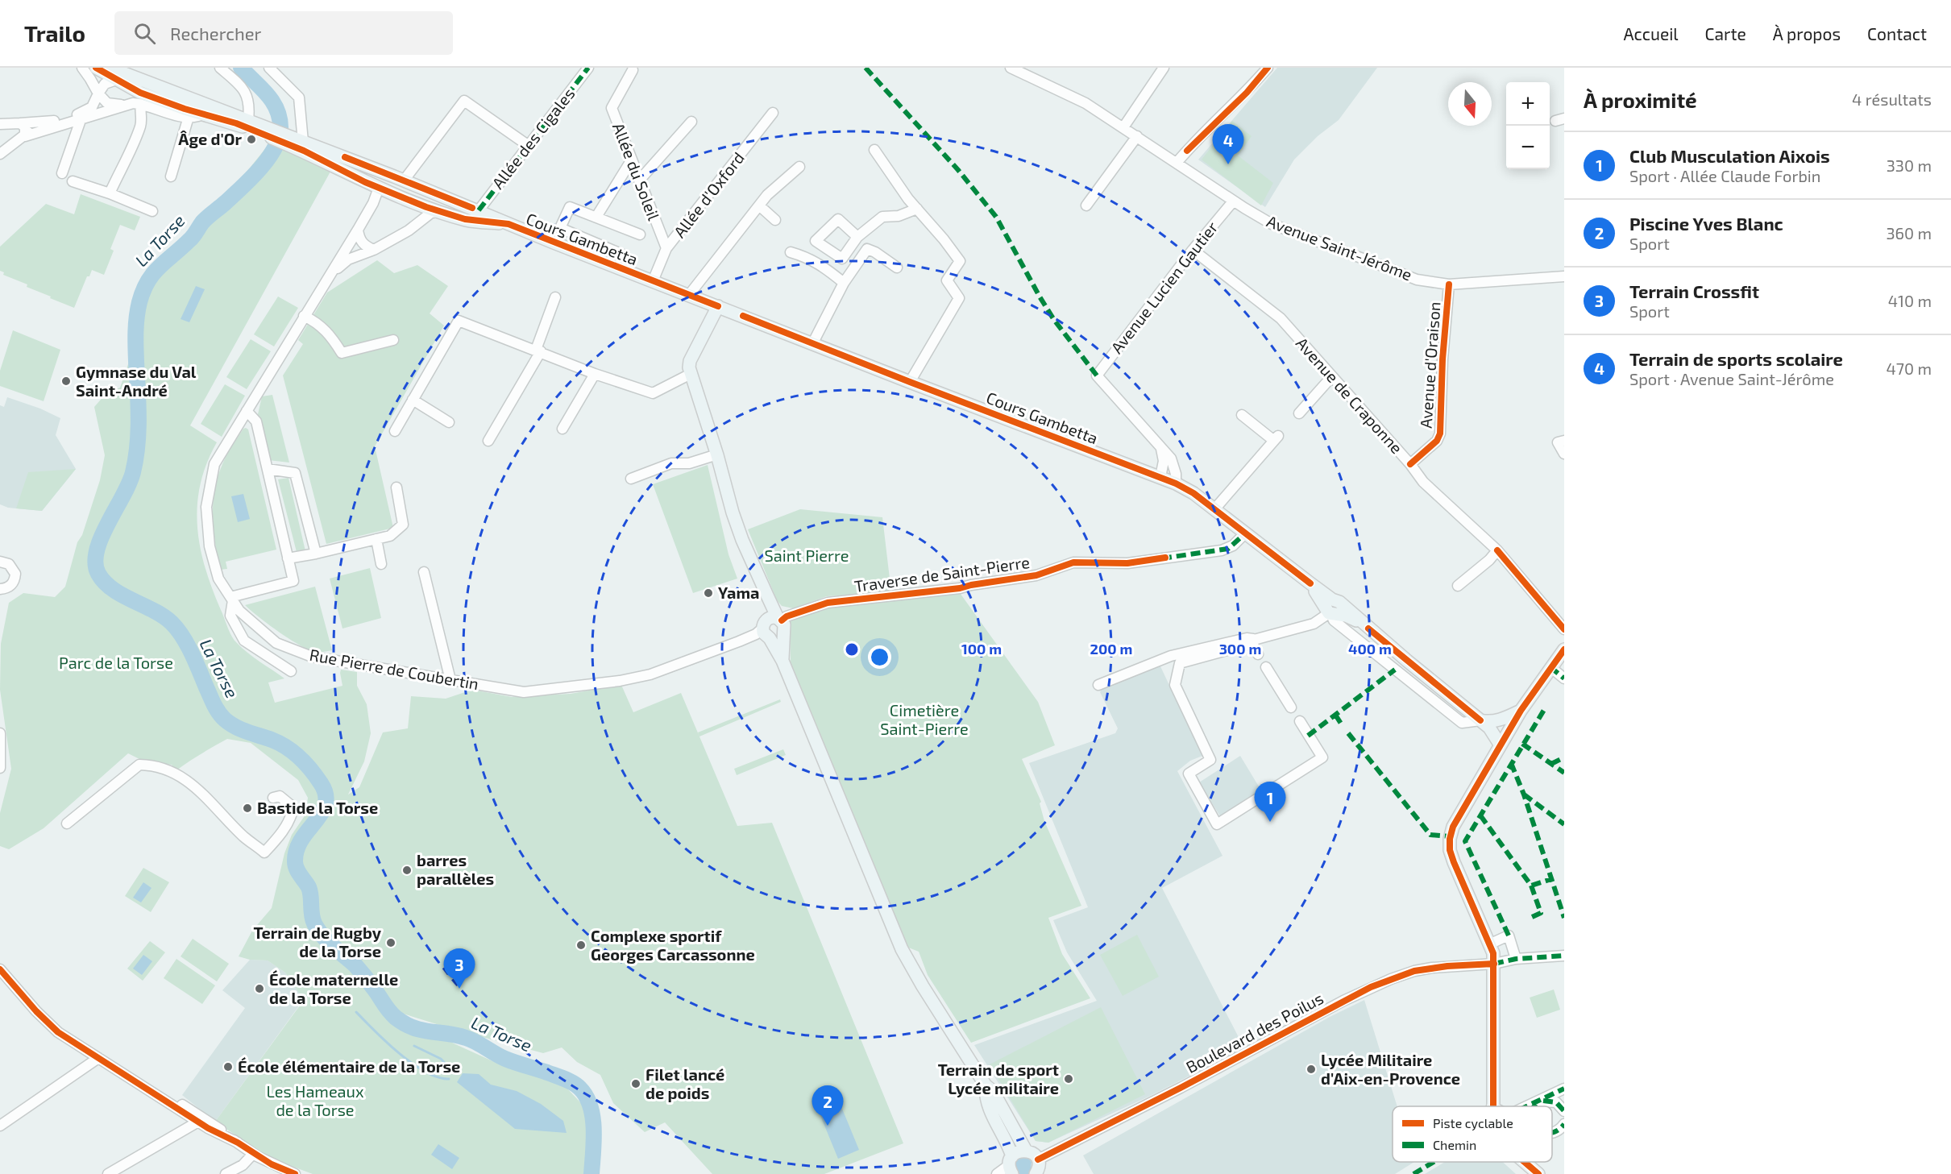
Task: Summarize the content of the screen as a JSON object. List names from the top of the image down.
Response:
{
  "streets": {
    "main road": ["Cours Gambetta"],
    "street": [
      "Allée des Cigales",
      "Allée du Soleil",
      "Allée d'Oxford",
      "Avenue Saint-Jérôme",
      "Avenue Lucien Gautier",
      "Avenue d'Oraison",
      "Avenue de Craponne",
      "Traverse de Saint-Pierre",
      "Rue Pierre de Coubertin",
      "Boulevard des Poilus"
    ]
  },
  "crossings": [
    ["Allée des Cigales", "Cours Gambetta"],
    ["Allée du Soleil", "Allée d'Oxford"],
    ["Allée d'Oxford", "Cours Gambetta"],
    ["Cours Gambetta", "Traverse de Saint-Pierre"],
    ["Cours Gambetta", "Rue Pierre de Coubertin"],
    ["Avenue Saint-Jérôme", "Avenue Lucien Gautier"],
    ["Avenue Saint-Jérôme", "Avenue d'Oraison"],
    ["Avenue Lucien Gautier", "Avenue de Craponne"],
    ["Avenue d'Oraison", "Avenue de Craponne"],
    ["Traverse de Saint-Pierre", "Rue Pierre de Coubertin"]
  ],
  "water": ["La Torse"],
  "parks": [
    "Saint Pierre",
    "Parc de la Torse",
    "Cimetière Saint-Pierre",
    "Les Hameaux de la Torse"
  ],
  "places": [
    "Âge d'Or",
    "Gymnase du Val Saint-André",
    "Yama",
    "Bastide la Torse",
    "barres parallèles",
    "Terrain de Rugby de la Torse",
    "Complexe sportif Georges Carcassonne",
    "École maternelle de la Torse",
    "École élémentaire de la Torse",
    "Lycée Militaire d'Aix-en-Provence",
    "Terrain de sport Lycée militaire",
    "Filet lancé de poids"
  ],
  "legend": ["Piste cyclable", "Chemin"],
  "north": "bottom",
  "page": {
    "header": "Trailo",
    "search": "Rechercher",
    "nav": [
      "Accueil",
      "Carte",
      "À propos",
      "Contact"
    ],
    "heading": ["À proximité", "4 résultats"],
    "map_buttons": ["+", "−"],
    "pins": [
      "4",
      "1",
      "3",
      "2"
    ],
    "list": [
      {
        "mark": "1",
        "name": "Club Musculation Aixois",
        "note": "Sport · Allée Claude Forbin",
        "value": "330 m"
      },
      {
        "mark": "2",
        "name": "Piscine Yves Blanc",
        "note": "Sport",
        "value": "360 m"
      },
      {
        "mark": "3",
        "name": "Terrain Crossfit",
        "note": "Sport",
        "value": "410 m"
      },
      {
        "mark": "4",
        "name": "Terrain de sports scolaire",
        "note": "Sport · Avenue Saint-Jérôme",
        "value": "470 m"
      }
    ]
  },
  "rings": [
    "100 m",
    "200 m",
    "300 m",
    "400 m"
  ]
}
